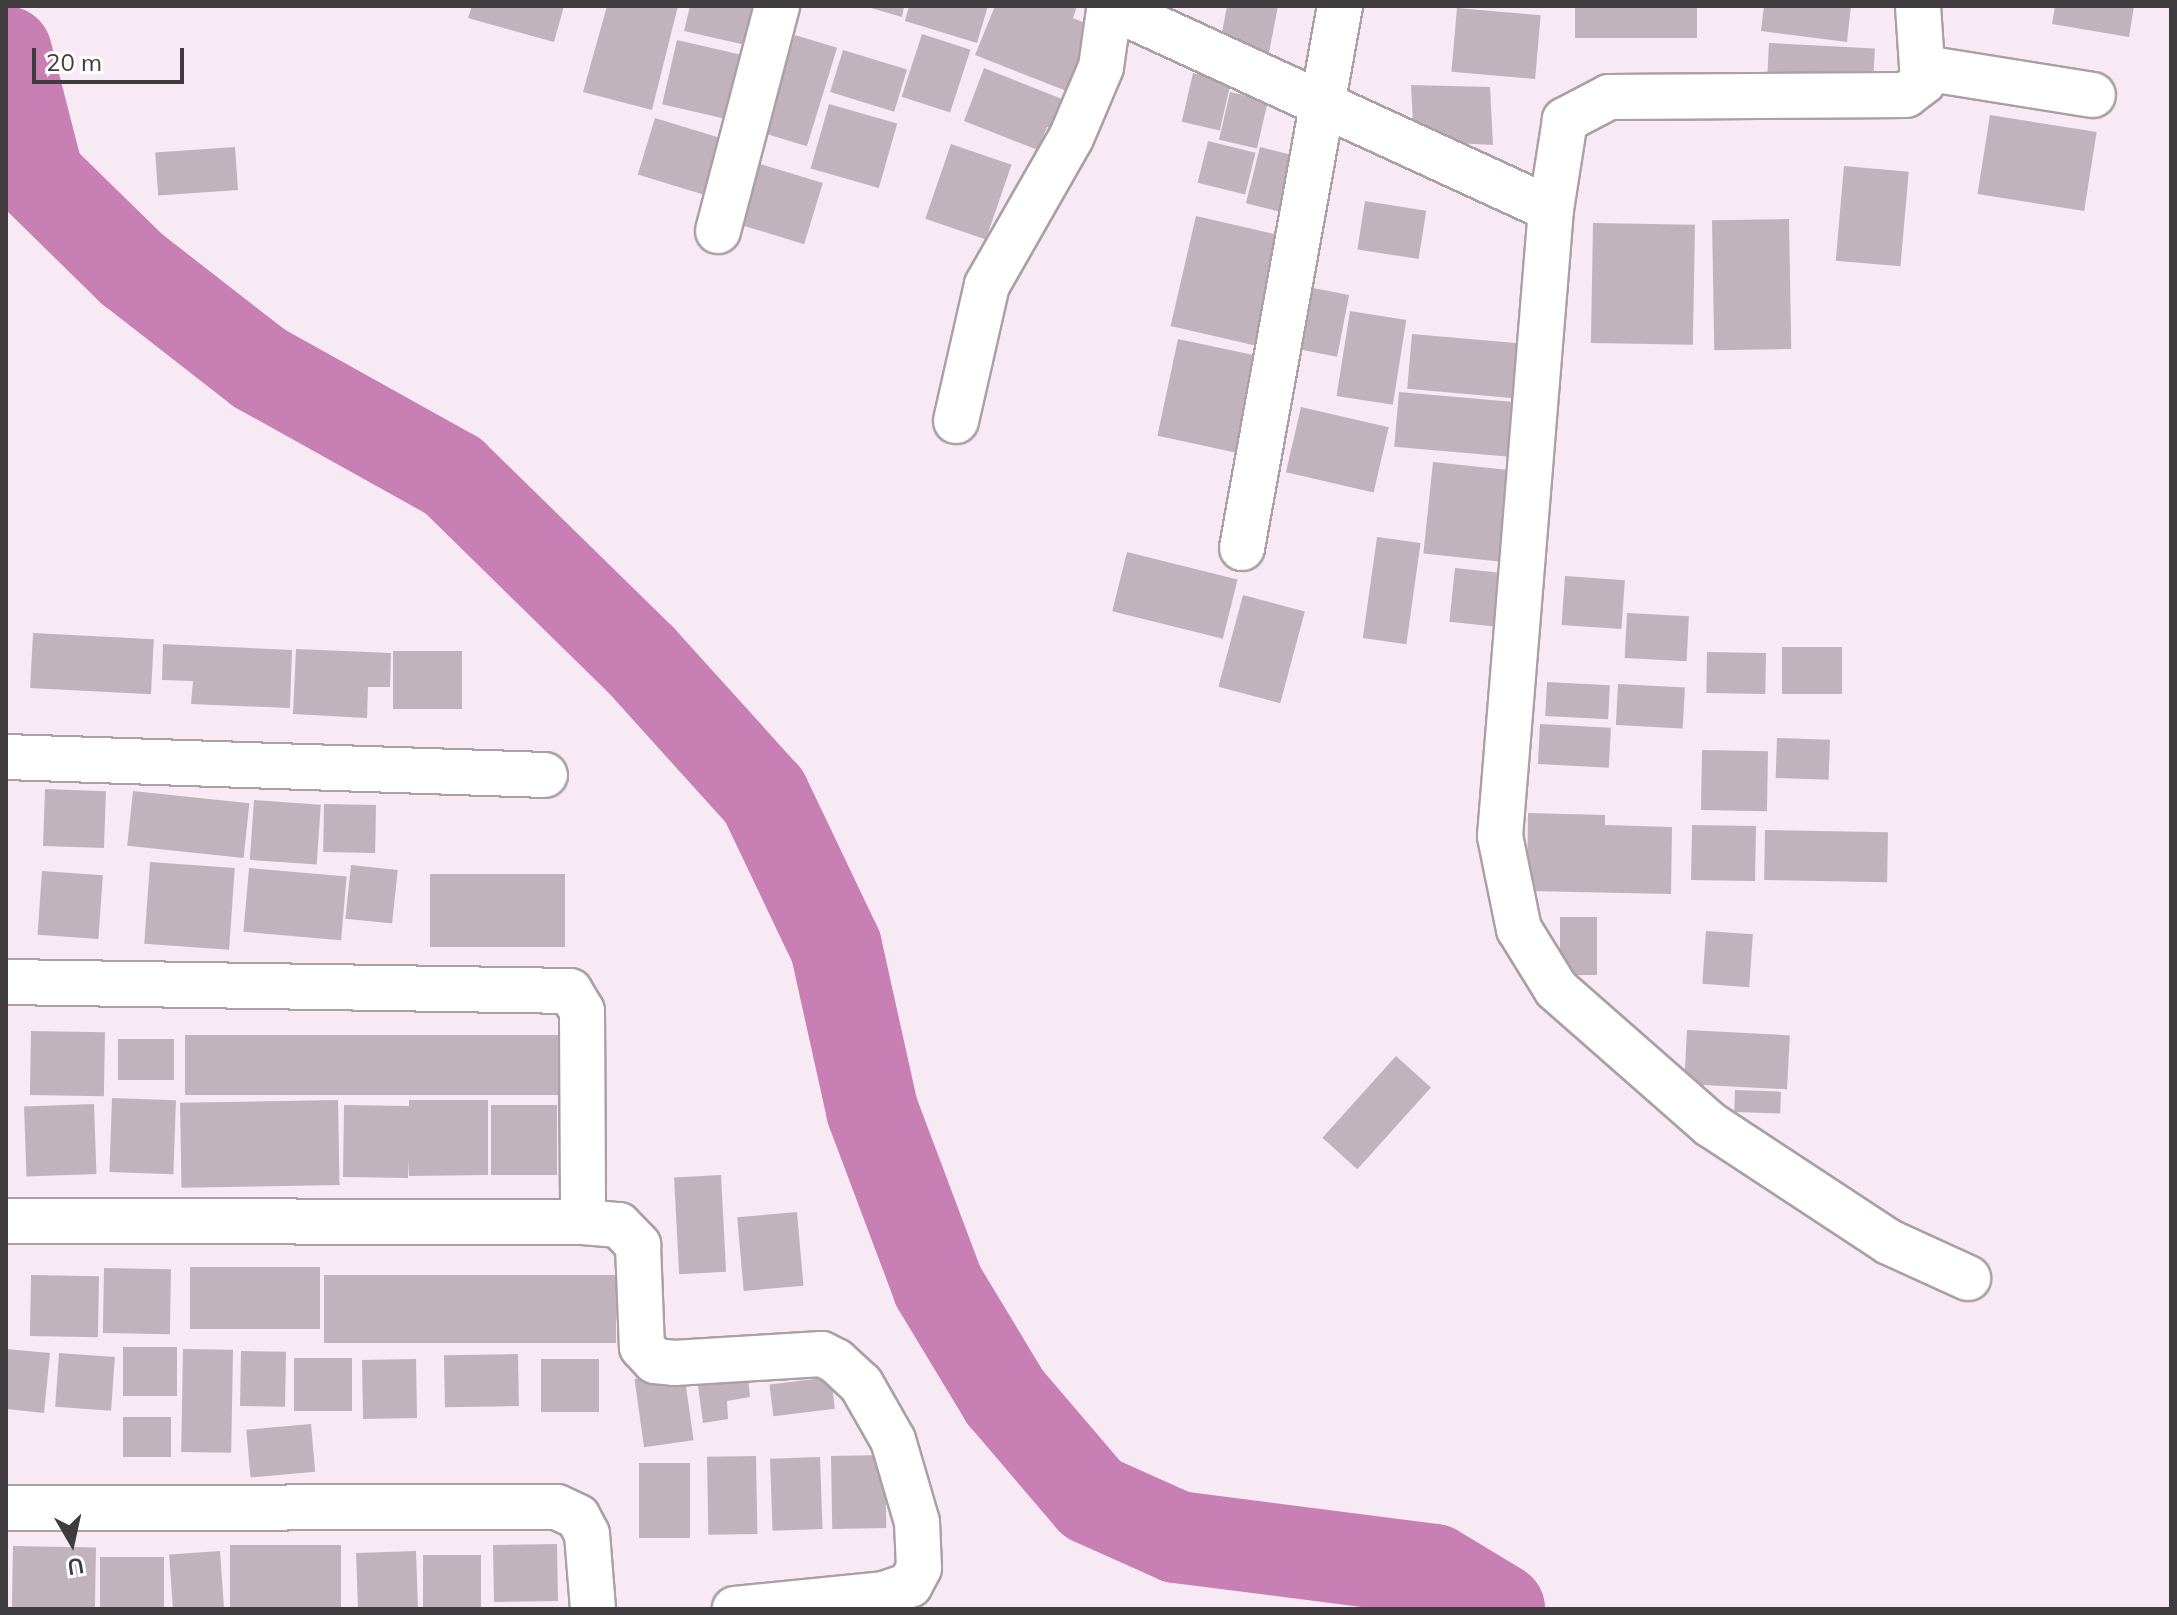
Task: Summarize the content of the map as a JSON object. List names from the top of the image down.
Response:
{
  "scale_bar": "20 m",
  "north": "bottom"
}
